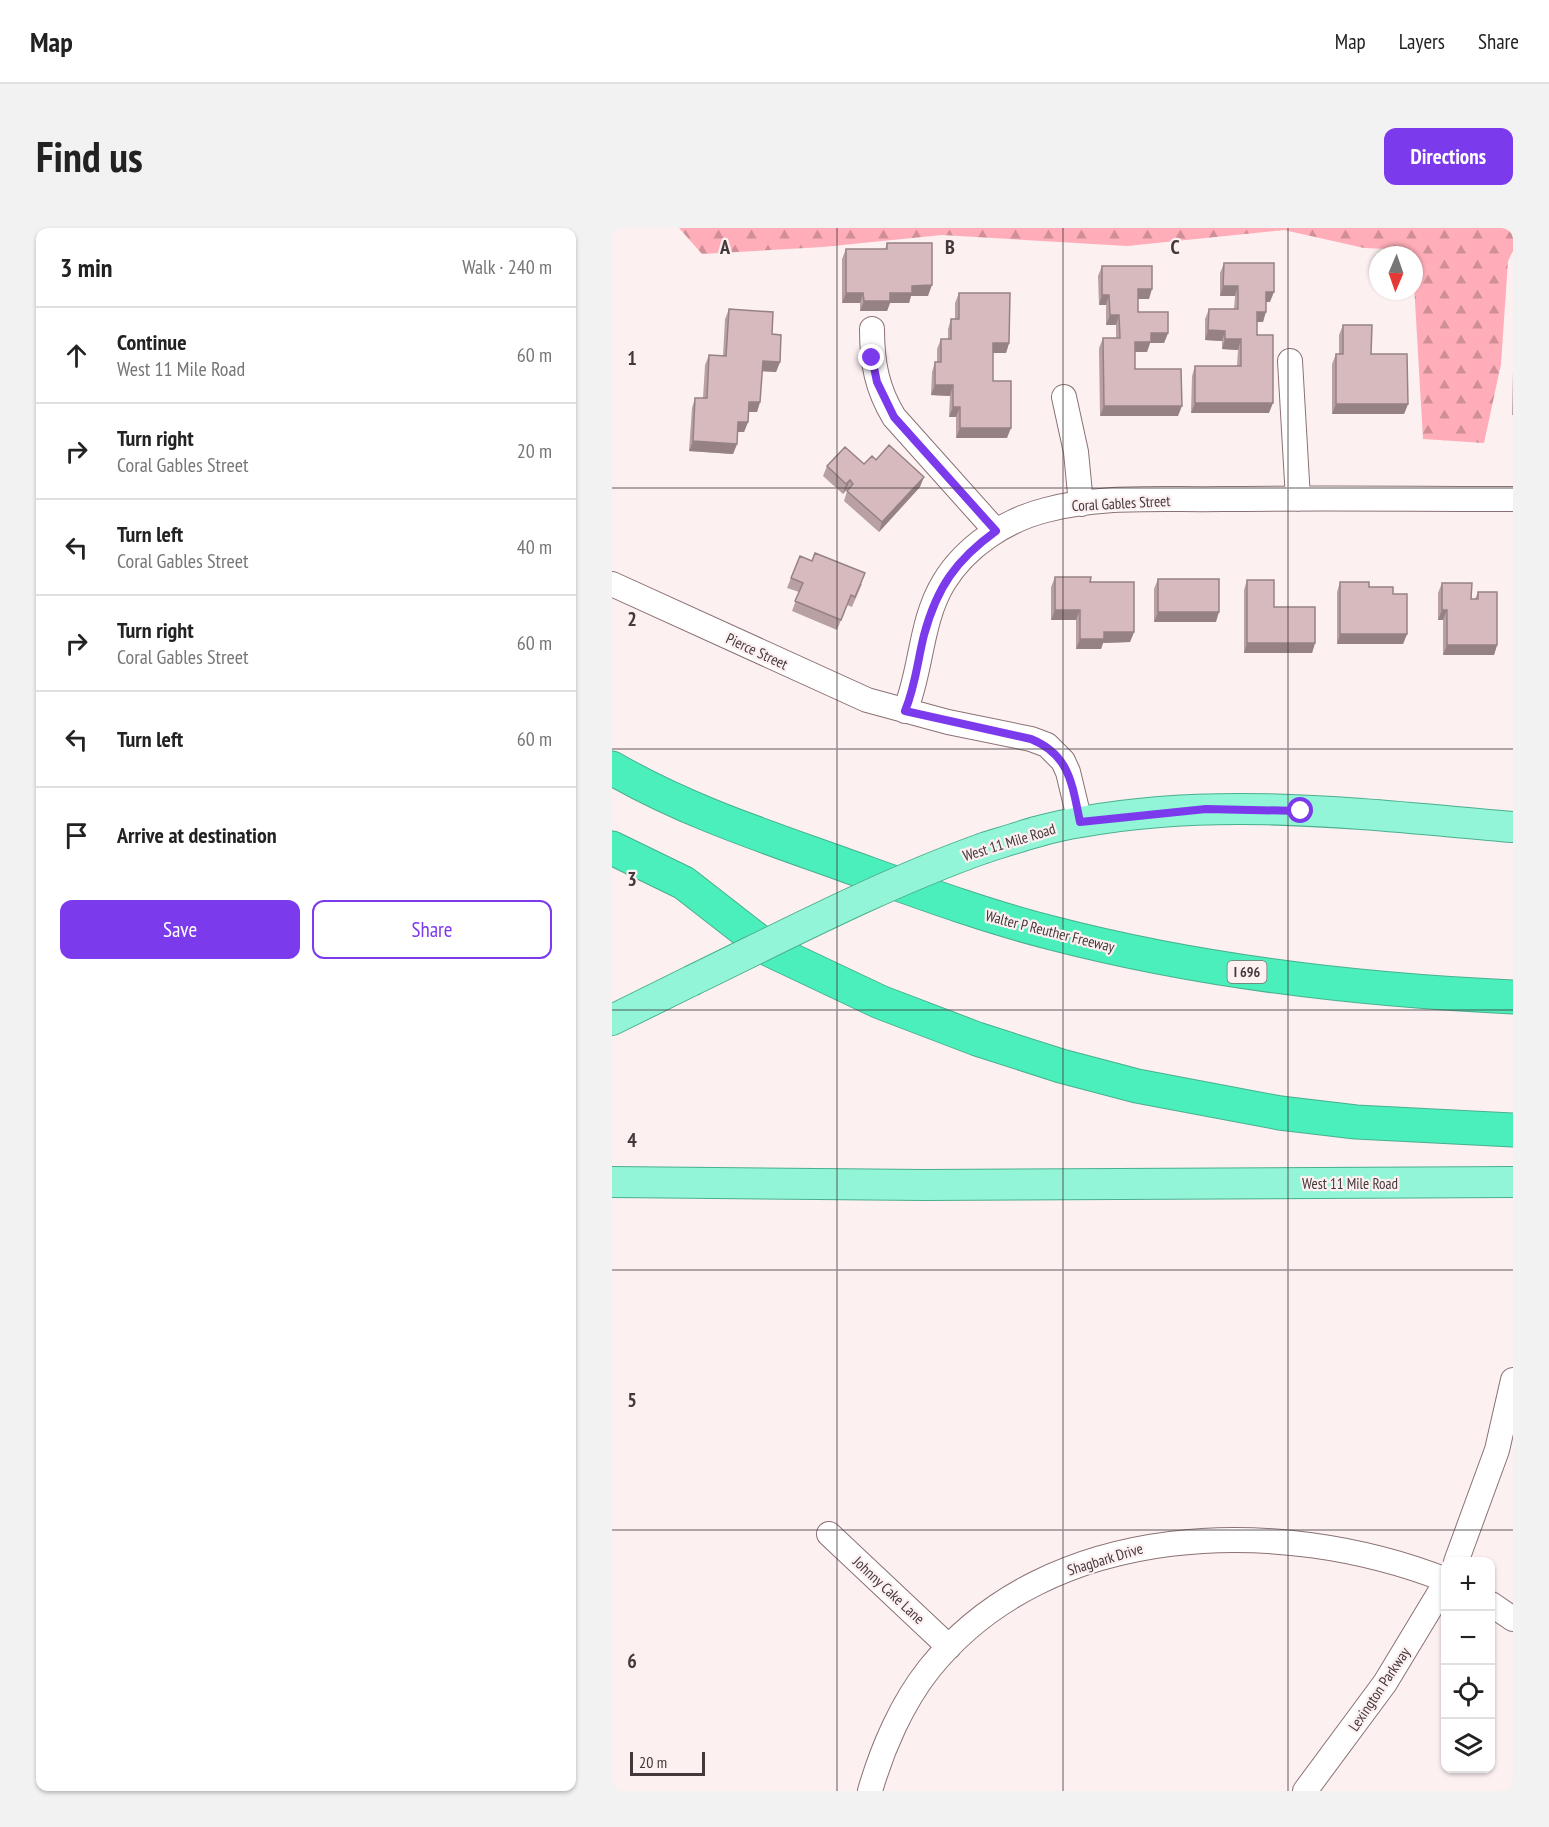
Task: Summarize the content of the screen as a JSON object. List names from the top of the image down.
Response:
{
  "streets": {
    "highway": ["Walter P Reuther Freeway", "I 696"],
    "main road": ["West 11 Mile Road"],
    "street": [
      "Coral Gables Street",
      "Pierce Street",
      "Shagbark Drive",
      "Johnny Cake Lane",
      "Lexington Parkway"
    ]
  },
  "crossings": [
    ["Coral Gables Street", "Pierce Street"],
    ["Shagbark Drive", "Johnny Cake Lane"]
  ],
  "scale_bar": "20 m",
  "north": "bottom",
  "page": {
    "header": "Map",
    "nav": ["Map", "Layers", "Share"],
    "buttons": [
      "Directions",
      ["Save", "Share"]
    ],
    "title": "Find us",
    "heading": ["3 min", "Walk · 240 m"],
    "list": [
      ["Continue", "West 11 Mile Road", "60 m"],
      ["Turn right", "Coral Gables Street", "20 m"],
      ["Turn left", "Coral Gables Street", "40 m"],
      ["Turn right", "Coral Gables Street", "60 m"],
      ["Turn left", "60 m"],
      "Arrive at destination"
    ],
    "map_buttons": ["+", "−"],
    "scale": "20 m"
  },
  "grid": {
    "columns": ["A", "B", "C"],
    "rows": [
      "1",
      "2",
      "3",
      "4",
      "5",
      "6"
    ]
  }
}
